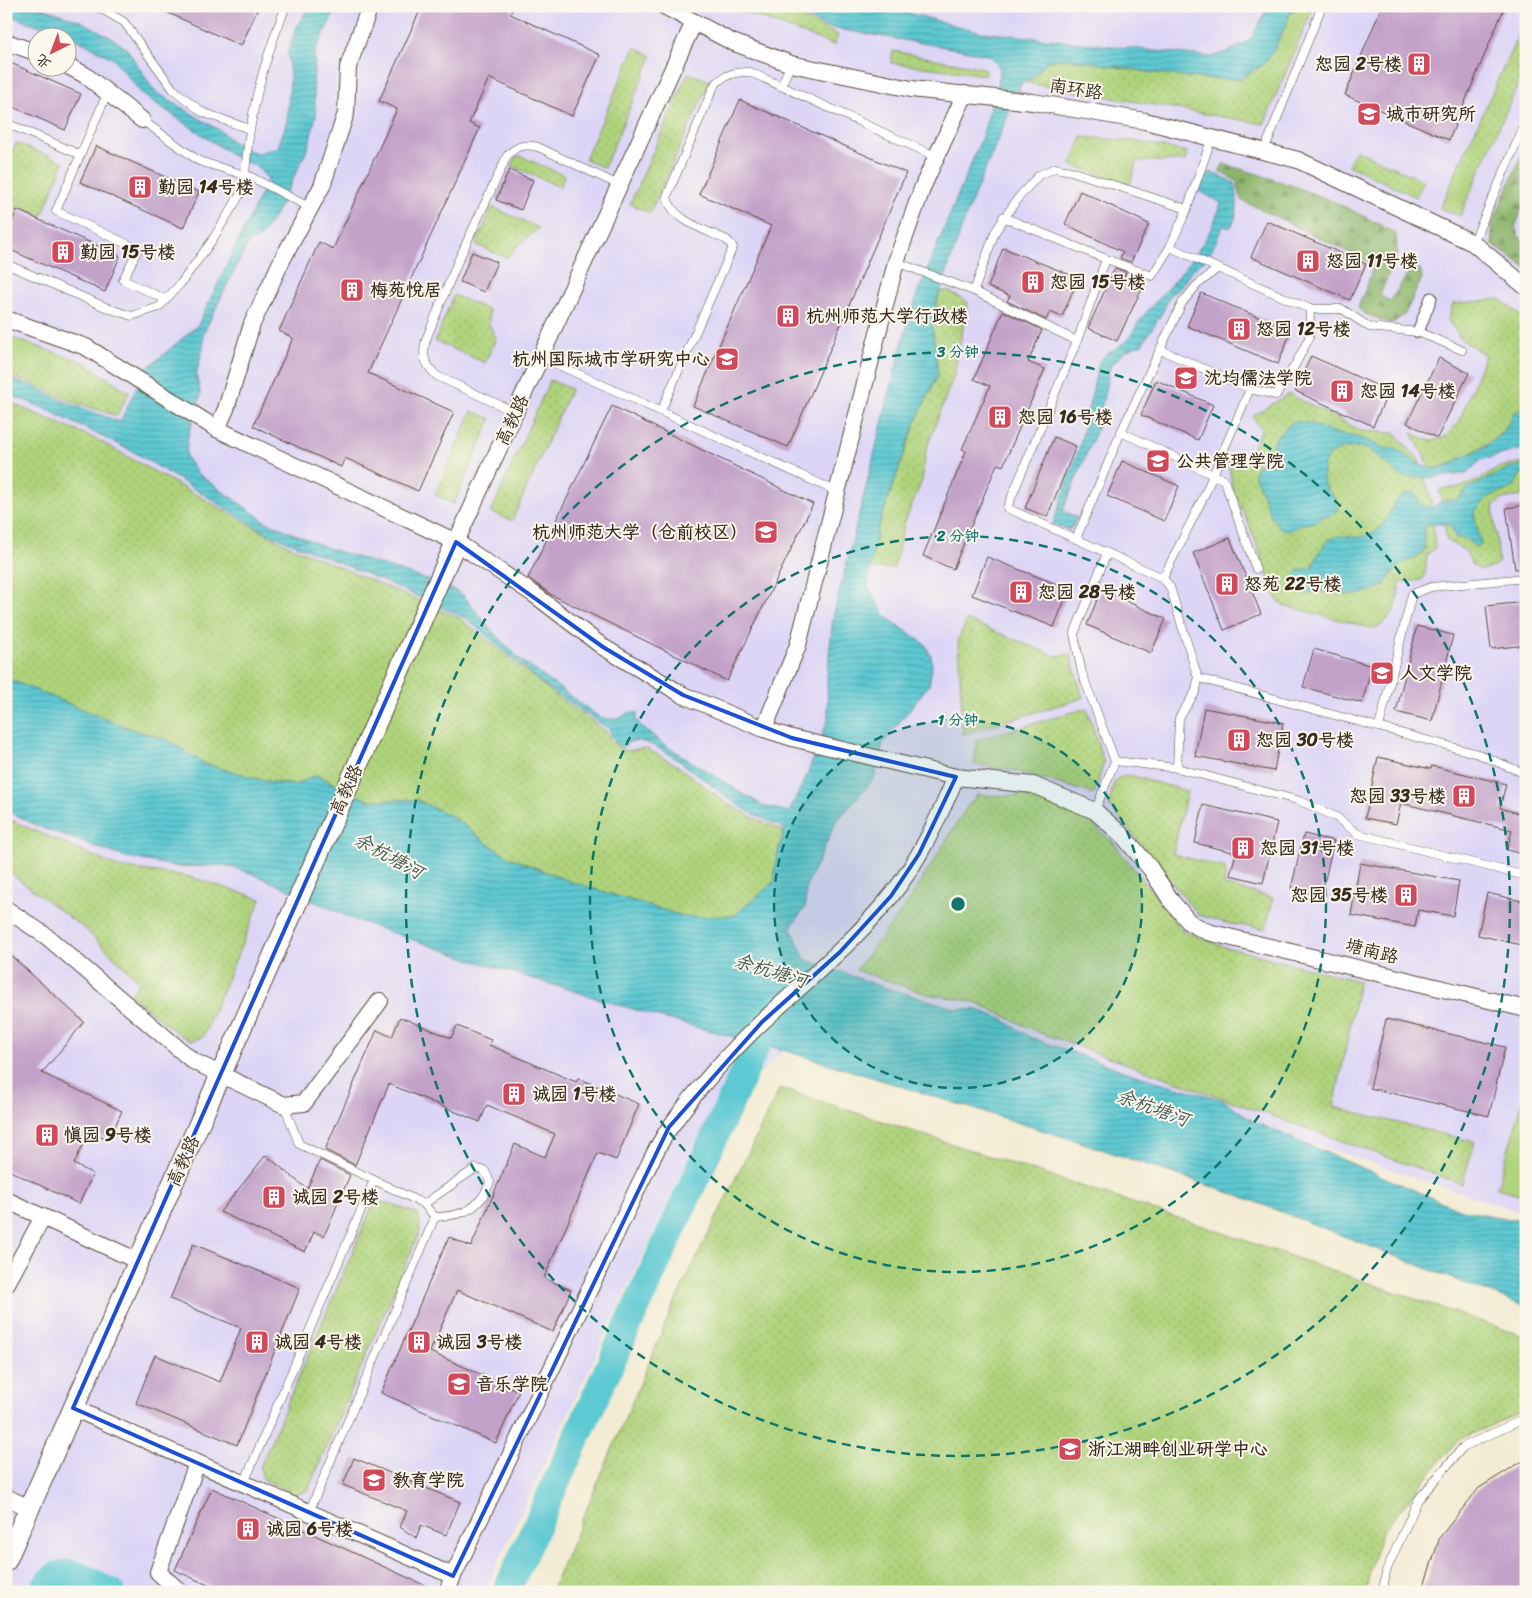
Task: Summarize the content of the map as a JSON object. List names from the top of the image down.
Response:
{
  "streets": {
    "street": ["南环路", "高教路", "塘南路"]
  },
  "crossings": [
    ["南环路", "高教路"]
  ],
  "water": ["余杭塘河"],
  "places": {
    "building": [
      "恕园 2号楼",
      "勤园 14号楼",
      "勤园 15号楼",
      "怒园 11号楼",
      "恕园 15号楼",
      "梅苑悦居",
      "杭州师范大学行政楼",
      "怒园 12号楼",
      "恕园 14号楼",
      "恕园 16号楼",
      "怒苑 22号楼",
      "恕园 28号楼",
      "恕园 30号楼",
      "恕园 33号楼",
      "恕园 31号楼",
      "恕园 35号楼",
      "诚园 1号楼",
      "慎园 9号楼",
      "诚园 2号楼",
      "诚园 4号楼",
      "诚园 3号楼",
      "诚园 6号楼"
    ],
    "school or university": [
      "城市研究所",
      "杭州国际城市学研究中心",
      "沈均儒法学院",
      "公共管理学院",
      "杭州师范大学（仓前校区）",
      "人文学院",
      "音乐学院",
      "浙江湖畔创业研学中心",
      "教育学院"
    ]
  },
  "north": "bottom left",
  "rings": ["3 分钟", "2 分钟", "1 分钟"]
}
